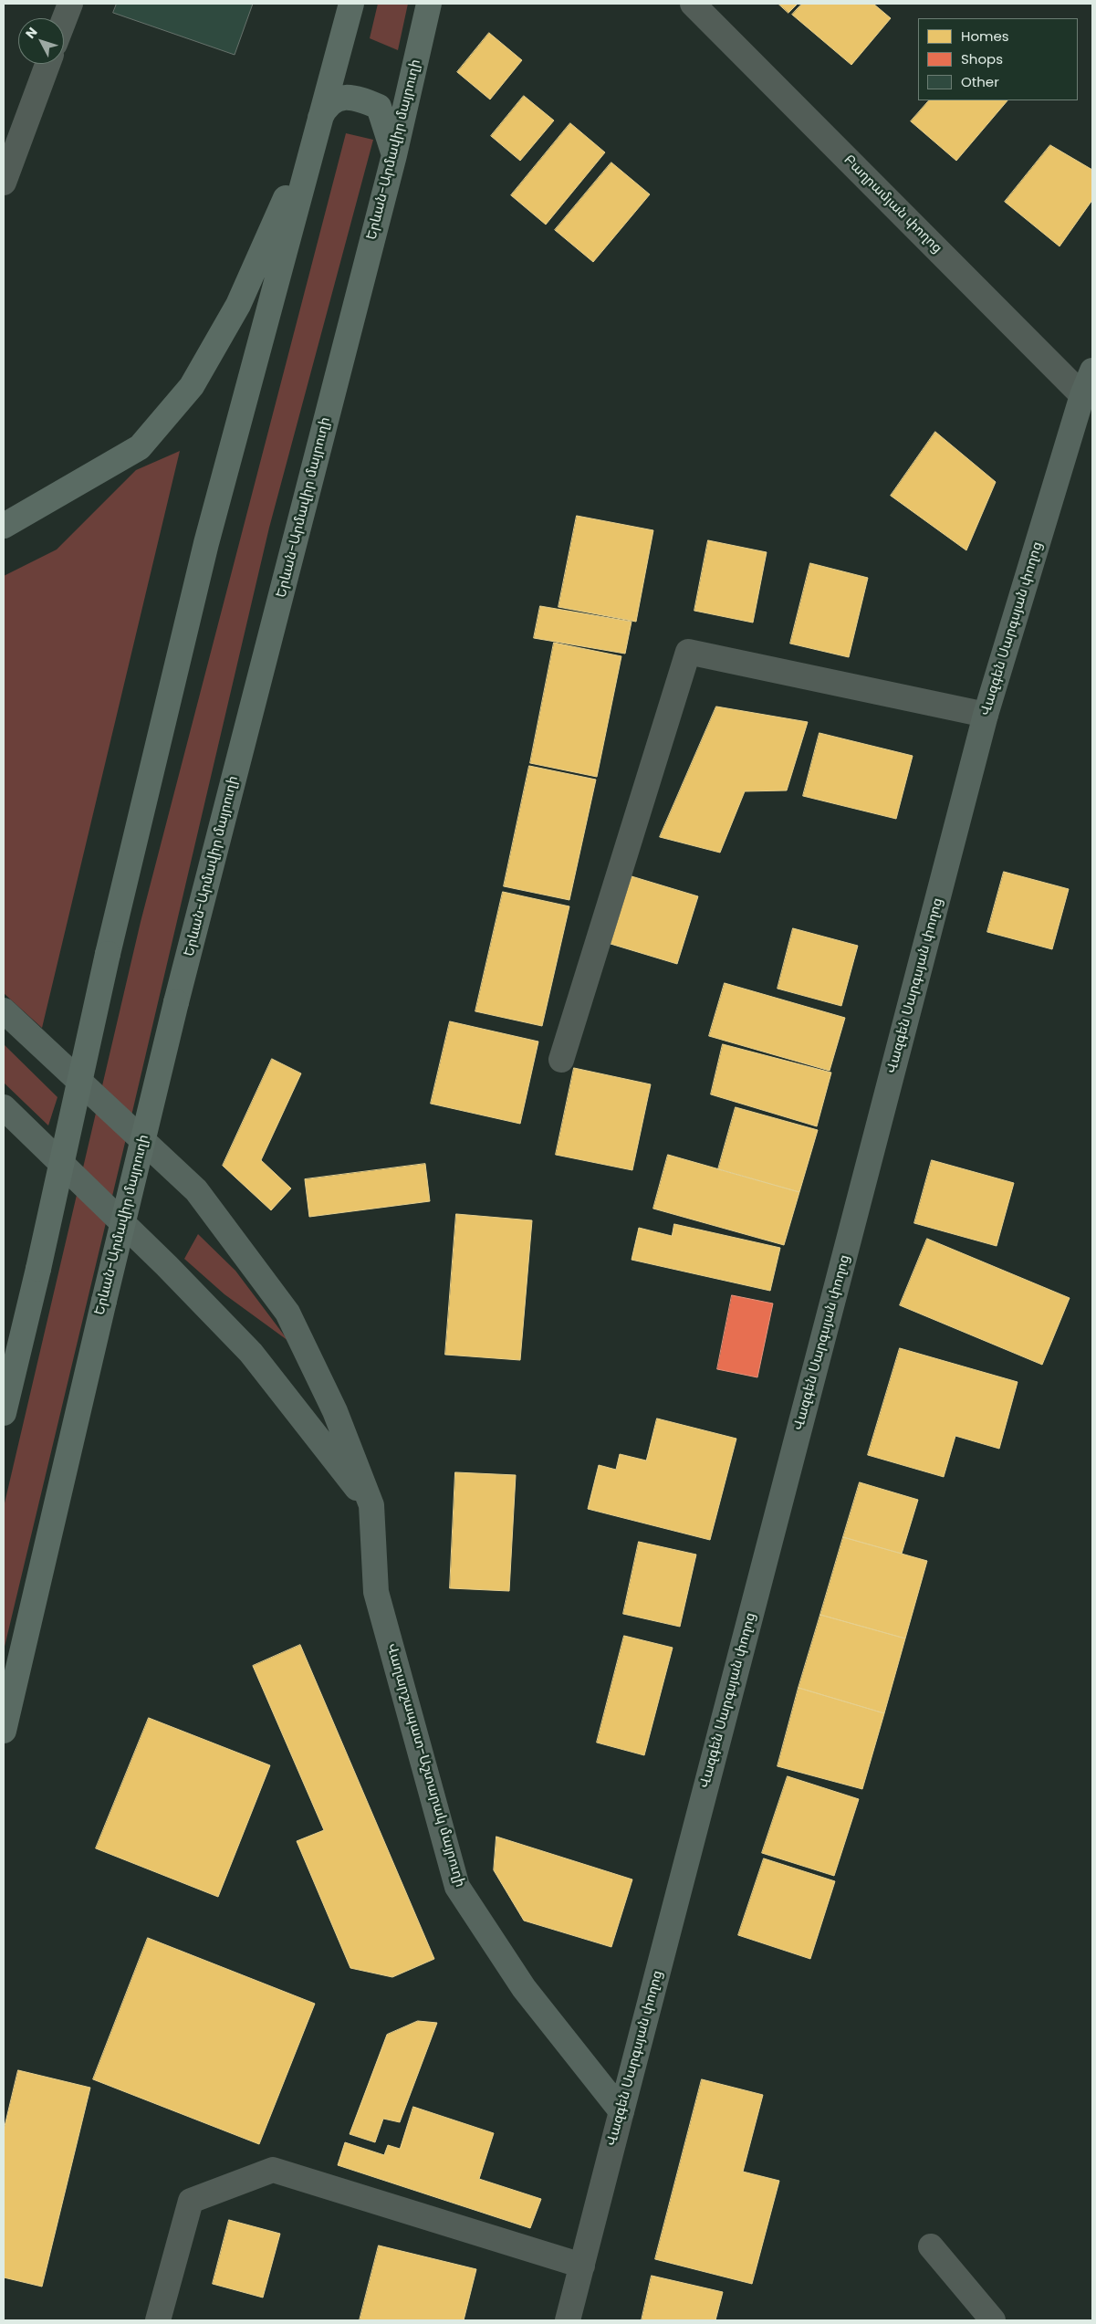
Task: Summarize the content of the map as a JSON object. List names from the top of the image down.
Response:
{
  "streets": {
    "highway": ["Երևան-Արմավիր մայրուղի"],
    "main road": ["Վազգեն Սարգսյան փողոց", "Վաղարշապատ-Աշտարակ մայրուղի"],
    "street": ["Բաղրամյան փողոց"]
  },
  "crossings": [
    ["Բաղրամյան փողոց", "Վազգեն Սարգսյան փողոց"],
    ["Վազգեն Սարգսյան փողոց", "Վաղարշապատ-Աշտարակ մայրուղի"]
  ],
  "legend": ["Homes", "Shops", "Other"],
  "north": "top left"
}
